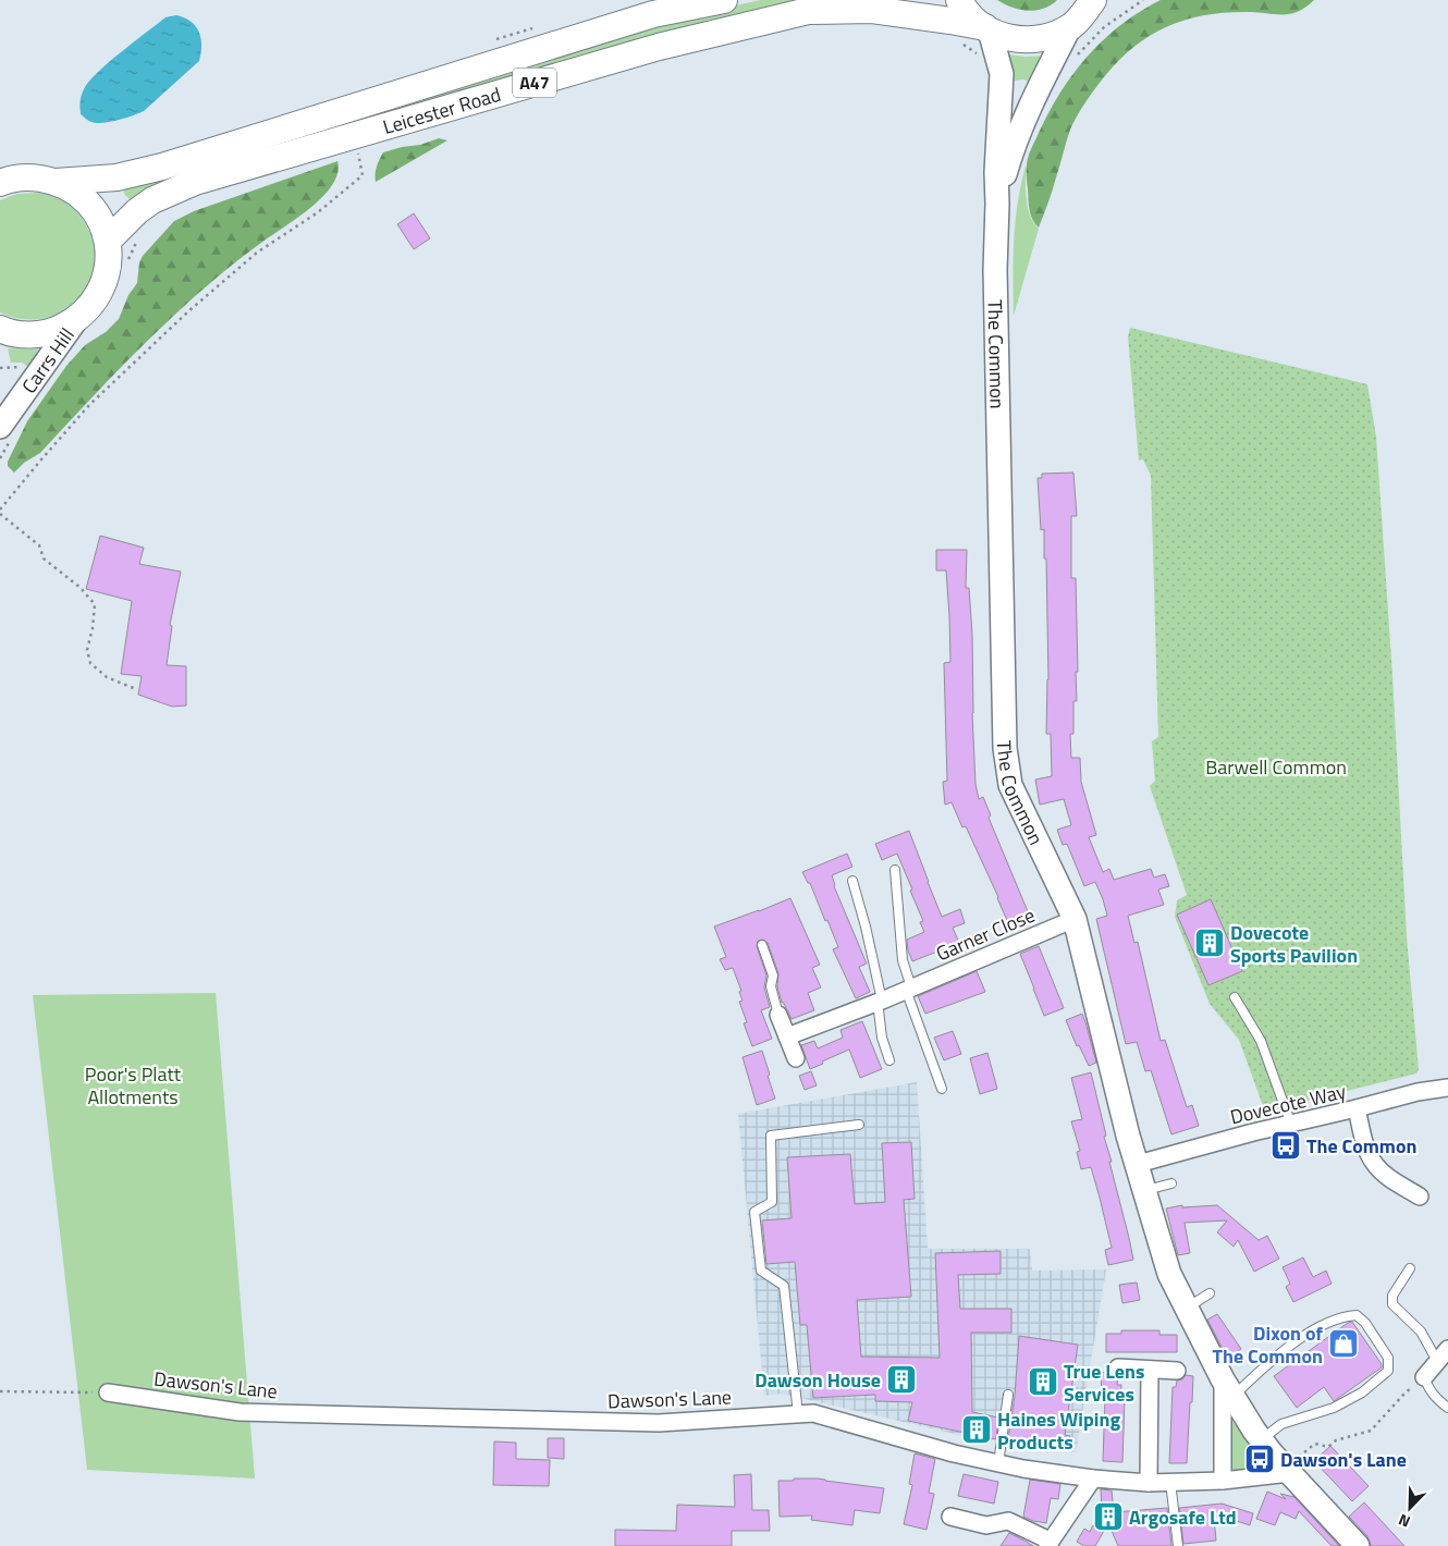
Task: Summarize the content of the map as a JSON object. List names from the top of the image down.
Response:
{
  "streets": {
    "main road": ["A47", "Leicester Road"],
    "street": [
      "The Common",
      "Carrs Hill",
      "Garner Close",
      "Dovecote Way",
      "Dawson's Lane"
    ]
  },
  "crossings": [
    ["Leicester Road", "The Common"],
    ["The Common", "Garner Close"],
    ["The Common", "Dovecote Way"],
    ["The Common", "Dawson's Lane"]
  ],
  "parks": ["Barwell Common", "Poor's Platt Allotments"],
  "places": {
    "building": [
      "Dovecote Sports Pavilion",
      "Dawson House",
      "True Lens Services",
      "Haines Wiping Products",
      "Argosafe Ltd"
    ],
    "bus stop": ["The Common", "Dawson's Lane"],
    "shop": ["Dixon of The Common"]
  },
  "north": "bottom left"
}
